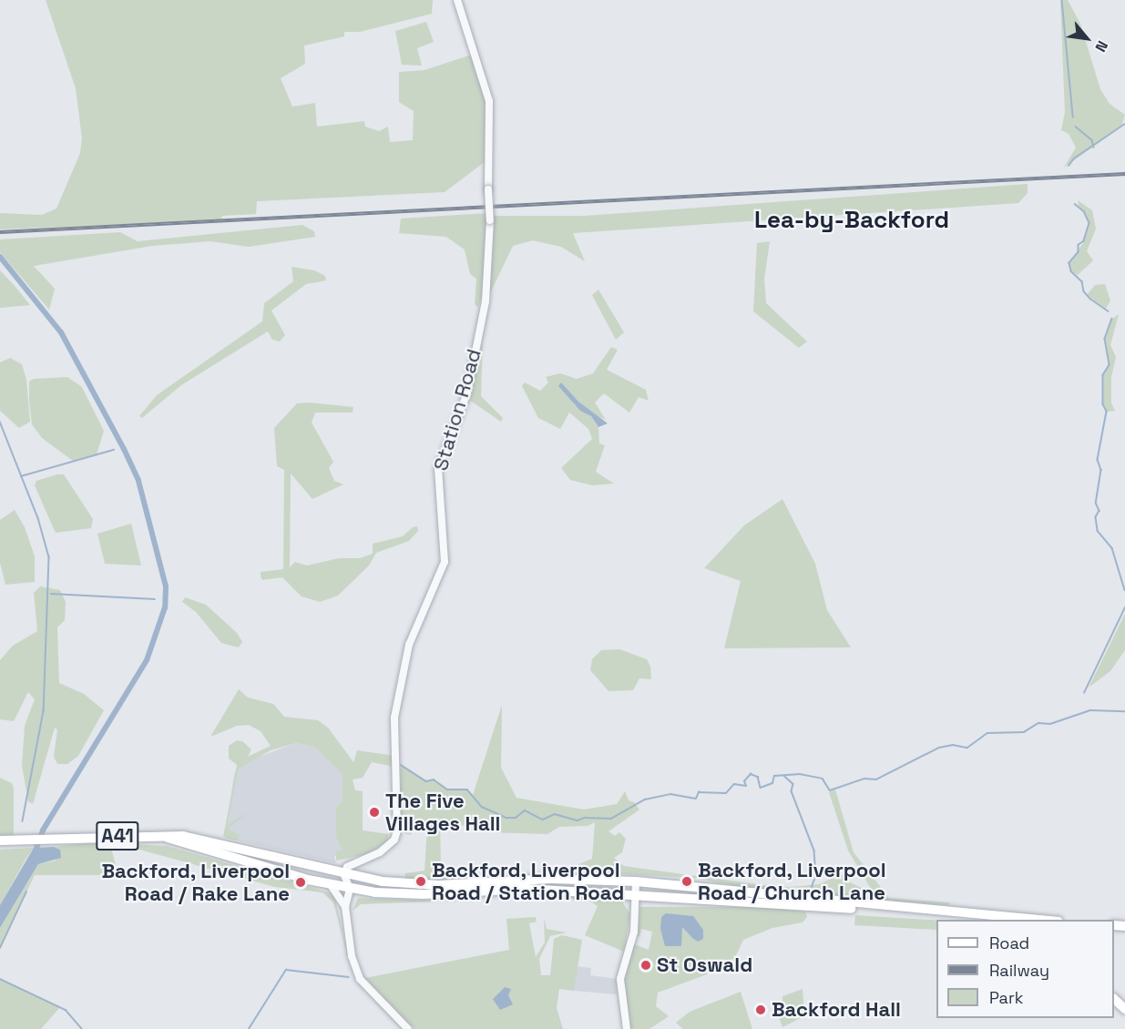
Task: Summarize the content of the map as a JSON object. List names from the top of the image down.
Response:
{
  "streets": {
    "main road": ["A41"],
    "street": ["Station Road"]
  },
  "crossings": [
    ["Station Road", "A41"]
  ],
  "districts": ["Lea-by-Backford"],
  "places": [
    "The Five Villages Hall",
    "Backford, Liverpool Road / Station Road",
    "Backford, Liverpool Road / Church Lane",
    "Backford, Liverpool Road / Rake Lane",
    "St Oswald",
    "Backford Hall"
  ],
  "legend": ["Road", "Railway", "Park"],
  "north": "bottom right"
}
